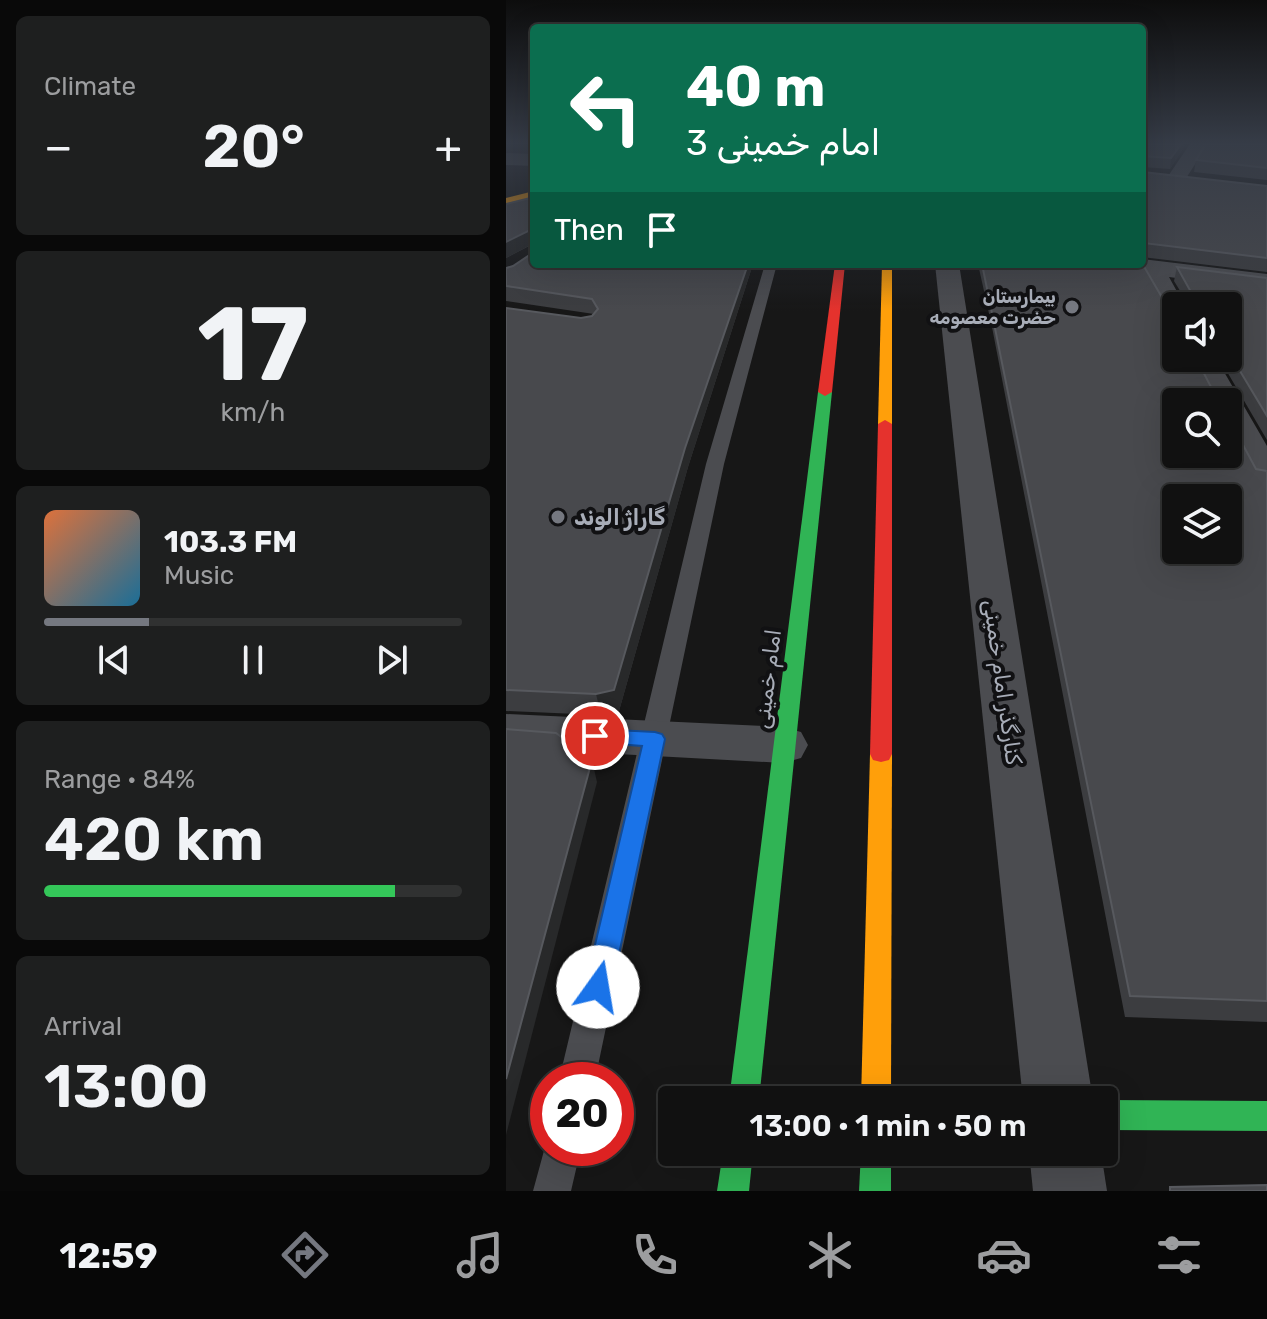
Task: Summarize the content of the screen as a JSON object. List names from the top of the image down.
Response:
{
  "streets": {
    "main road": ["امام خمینی"],
    "street": ["کنارگذر امام خمینی"]
  },
  "places": ["بیمارستان حضرت معصومه", "گاراژ الوند"],
  "page": {
    "tile": [
      "Climate",
      ["17", "km/h"],
      ["Range · 84%", "420 km"],
      ["Arrival", "13:00"]
    ],
    "turn": ["40 m", "امام خمینی 3"],
    "heat": ["−", "20°", "+"],
    "then": "Then",
    "song": ["103.3 FM", "Music"],
    "limit": "20",
    "trip": "13:00 · 1 min · 50 m",
    "tabs": "12:59"
  }
}
